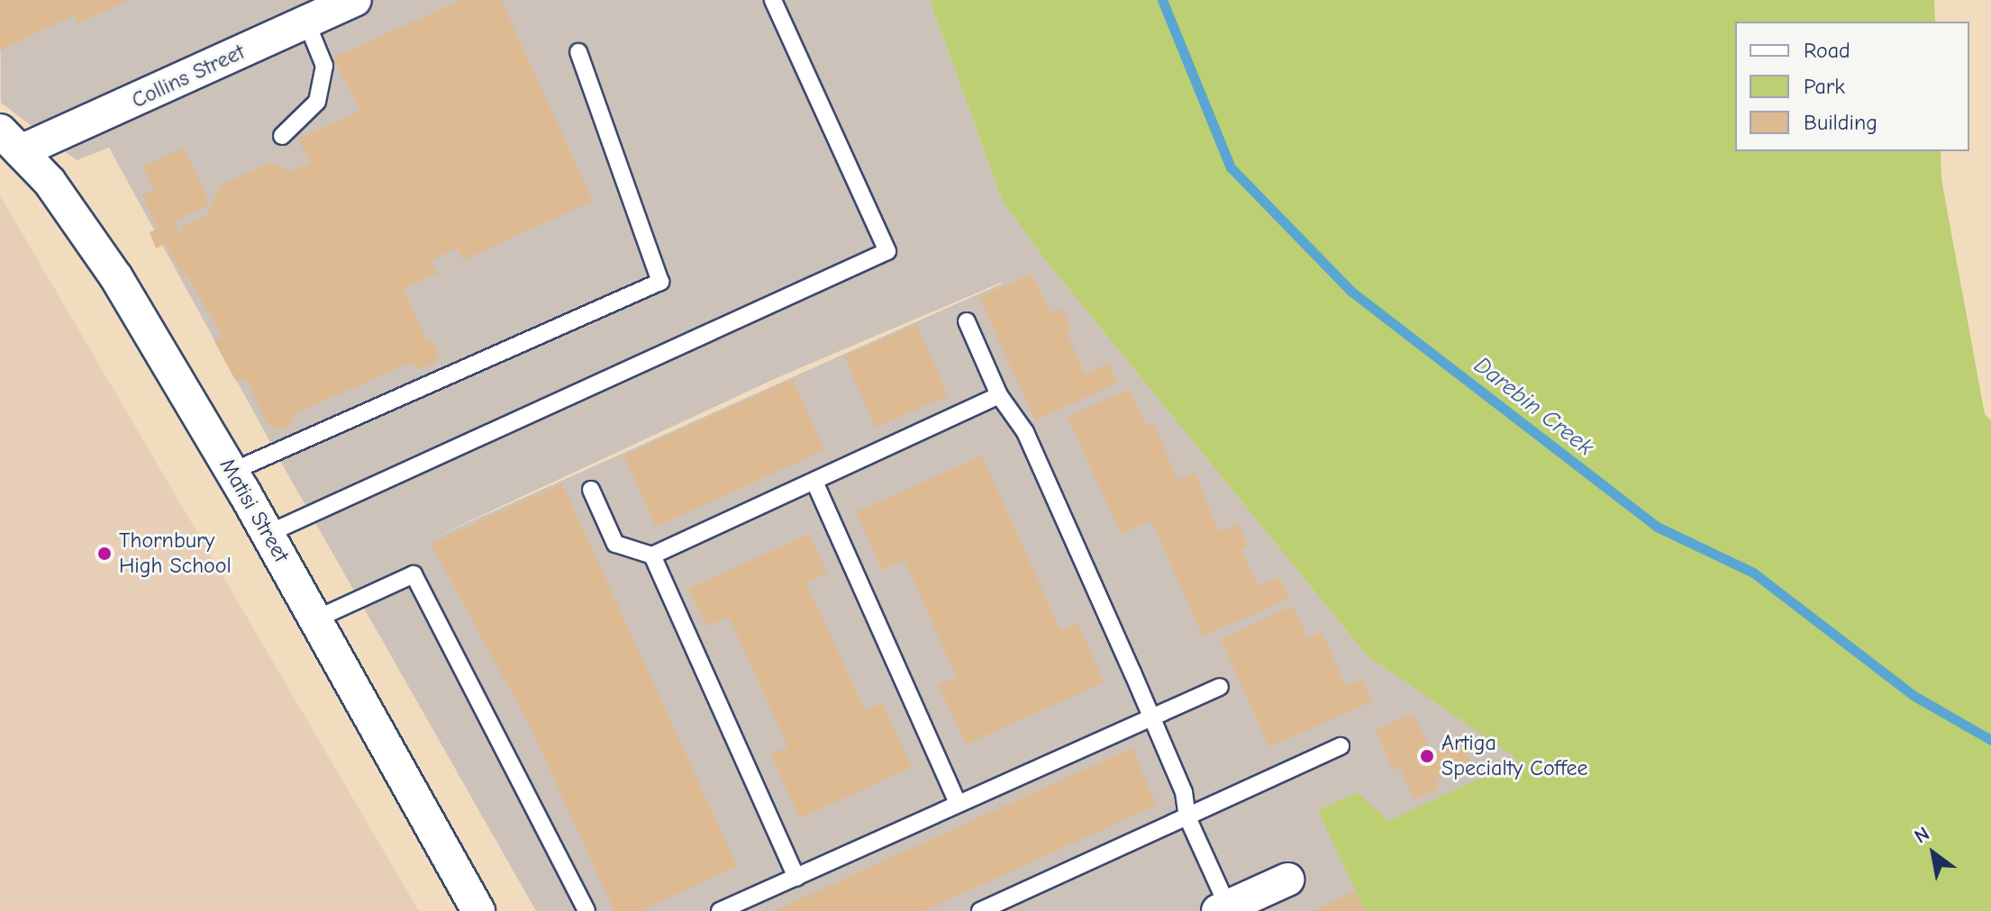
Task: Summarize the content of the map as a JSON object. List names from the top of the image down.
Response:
{
  "streets": {
    "street": ["Collins Street", "Matisi Street"]
  },
  "crossings": [
    ["Collins Street", "Matisi Street"]
  ],
  "water": ["Darebin Creek"],
  "places": ["Thornbury High School", "Artiga Specialty Coffee"],
  "legend": ["Road", "Park", "Building"],
  "north": "top left"
}
